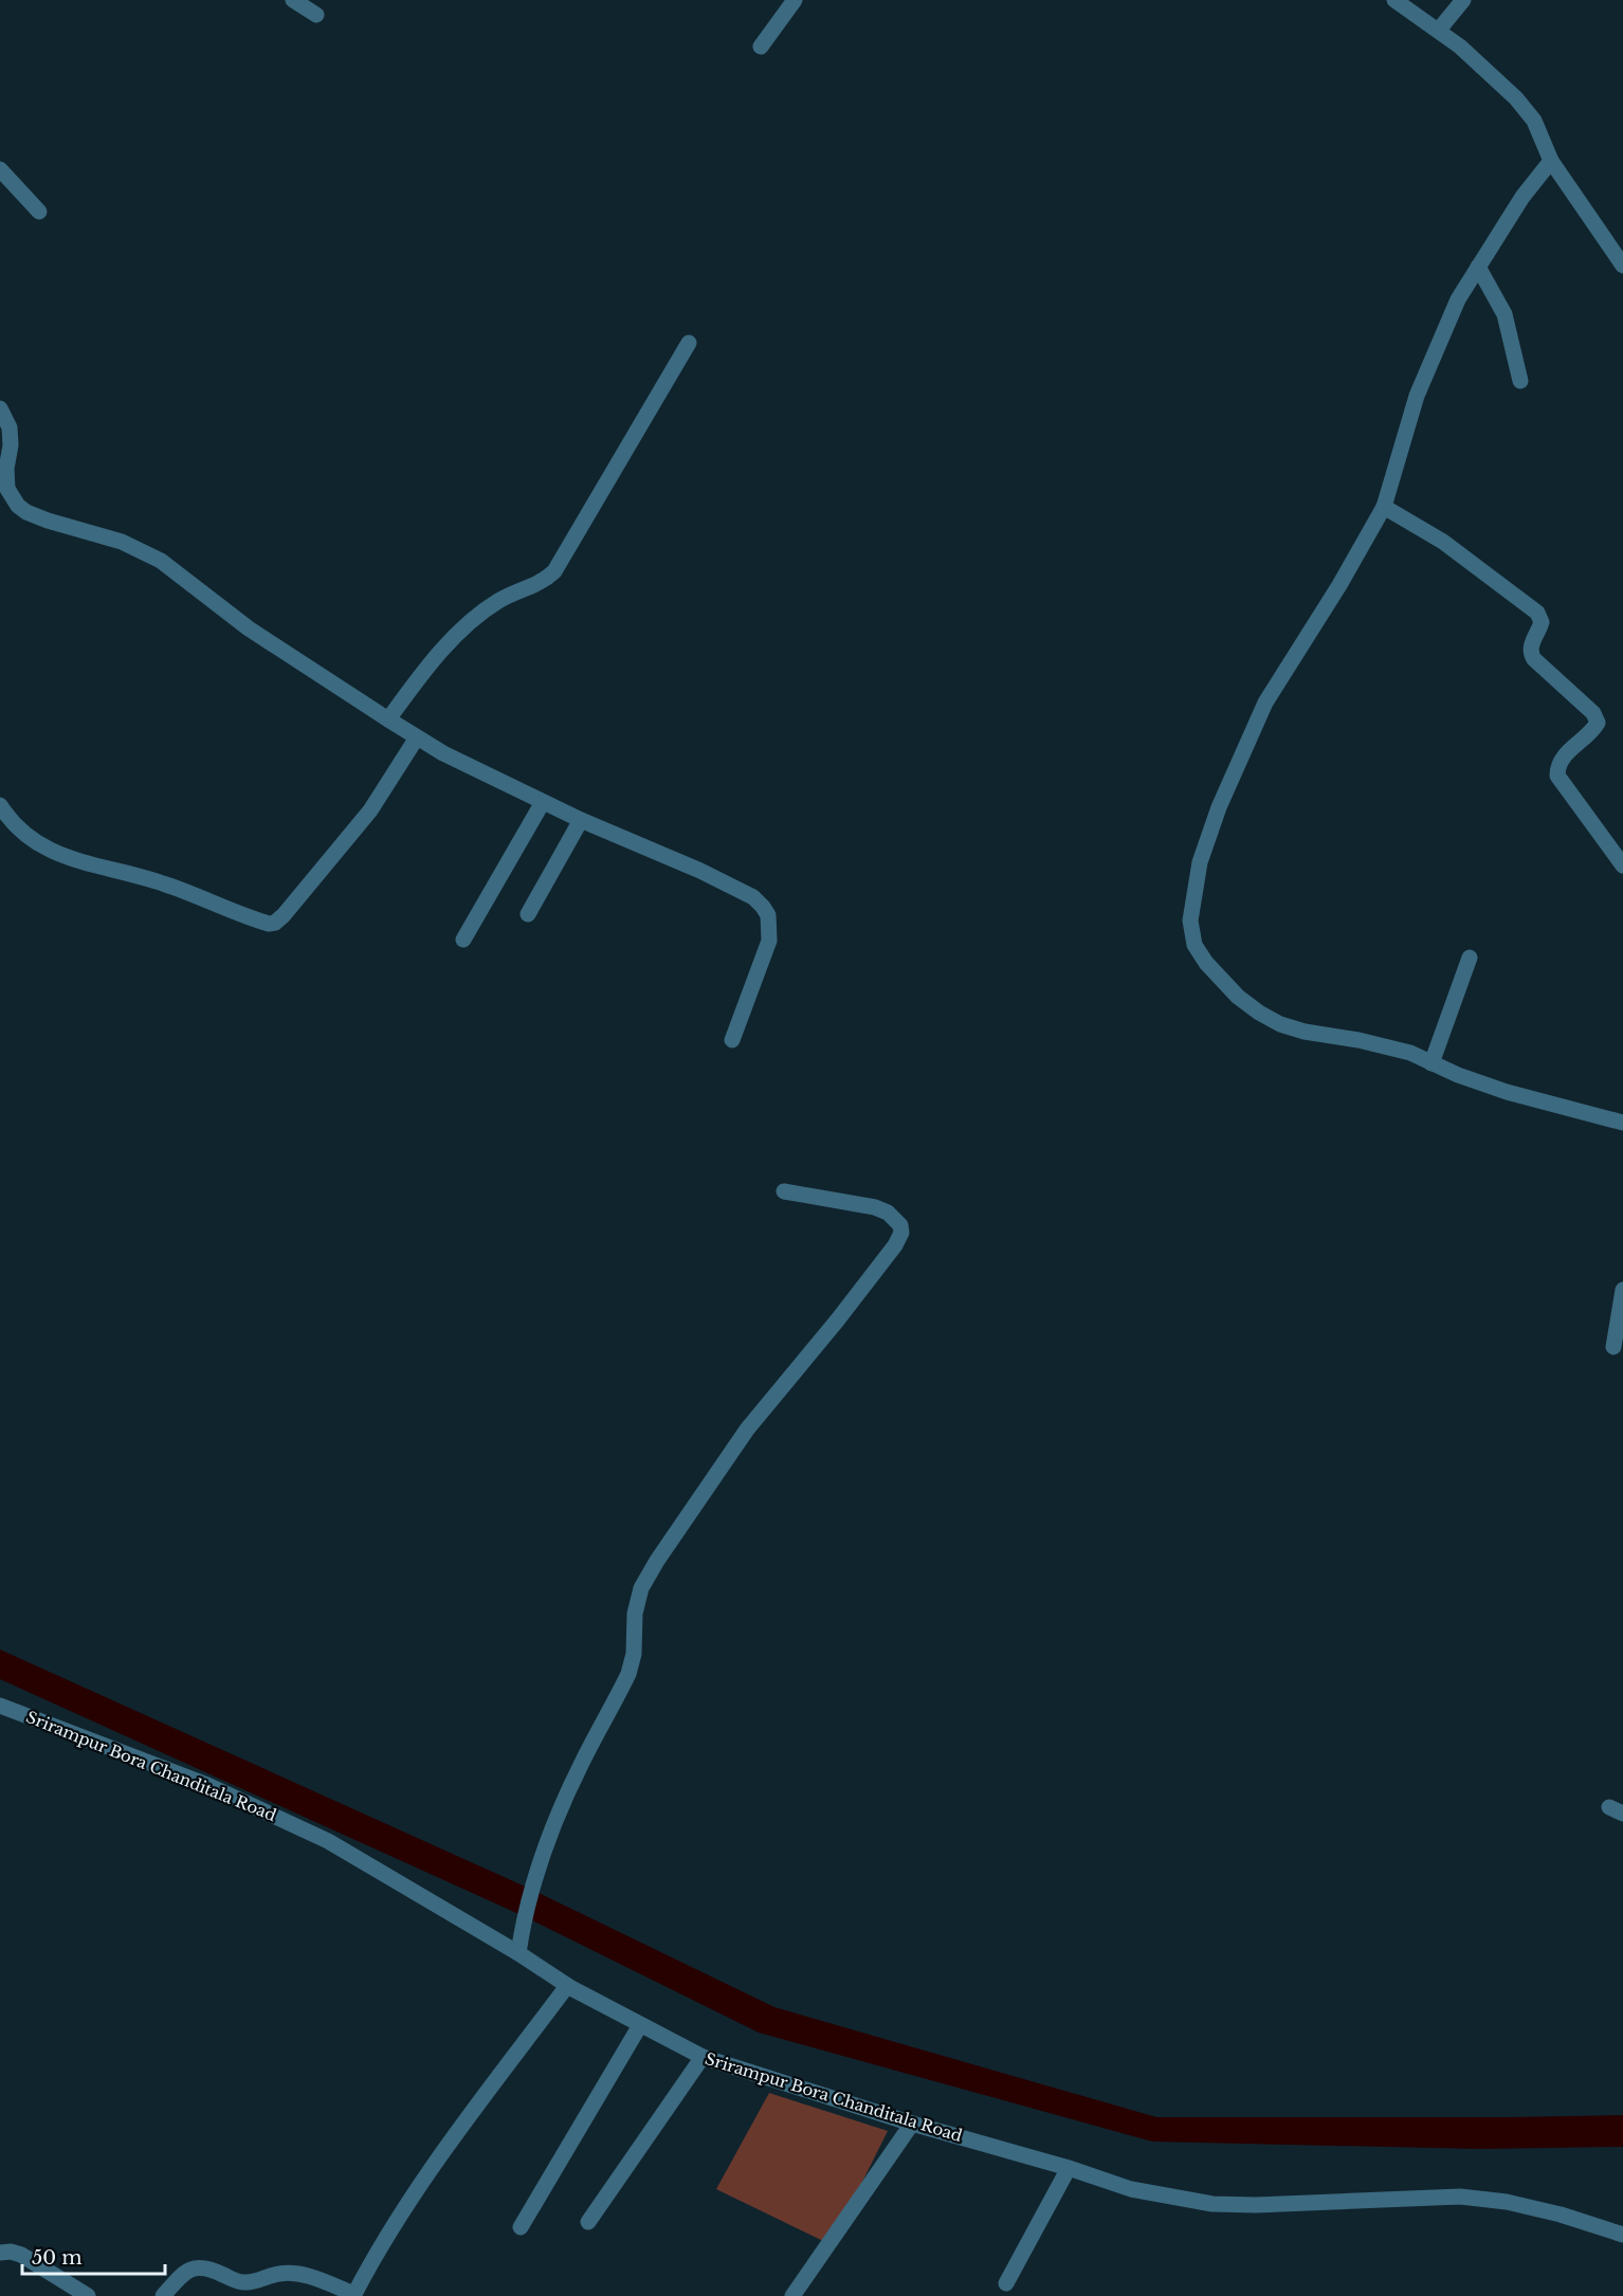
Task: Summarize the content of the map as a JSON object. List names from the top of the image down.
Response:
{
  "streets": {
    "street": ["Srirampur Bora Chanditala Road"]
  },
  "scale_bar": "50 m"
}
